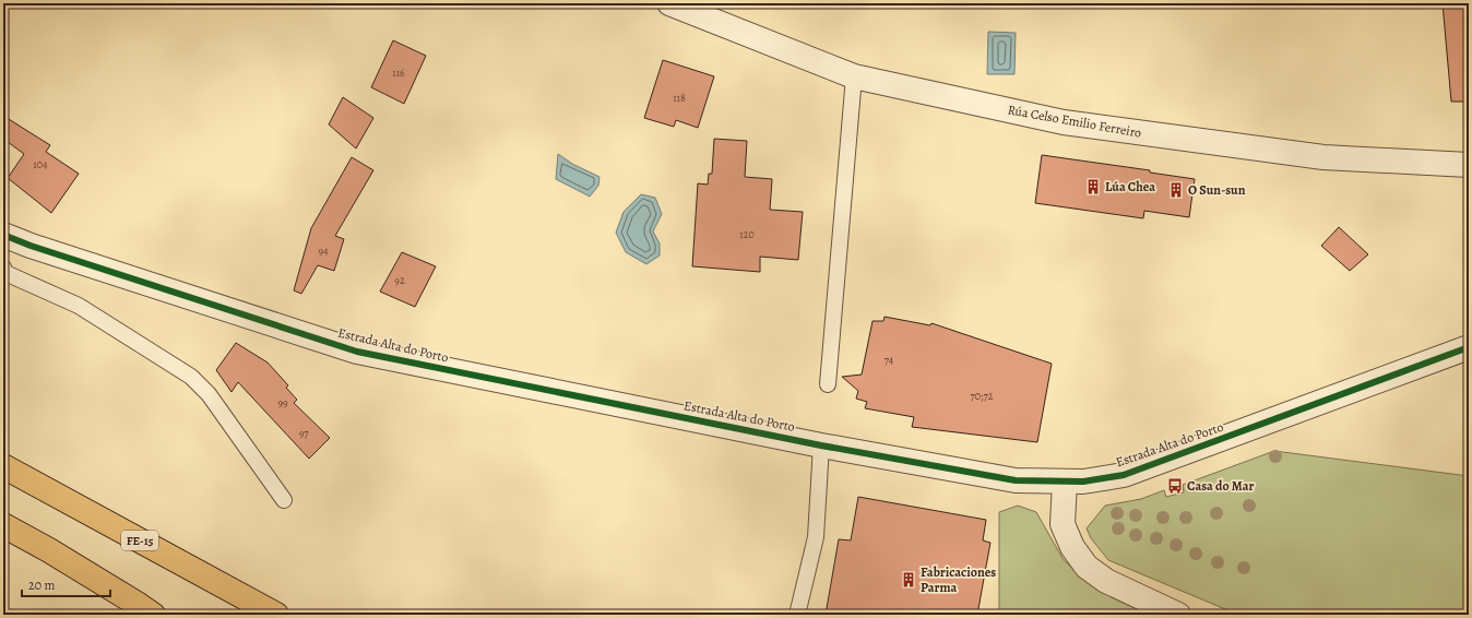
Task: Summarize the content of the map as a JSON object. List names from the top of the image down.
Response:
{
  "streets": {
    "highway": ["FE-15"],
    "street": ["Rúa Celso Emilio Ferreiro", "Estrada Alta do Porto"]
  },
  "places": {
    "building": ["Lúa Chea", "O Sun-sun", "Fabricaciones Parma"],
    "bus stop": ["Casa do Mar"]
  },
  "house_numbers": [
    "116",
    "118",
    "104",
    "120",
    "94",
    "92",
    "74",
    "70;72",
    "99",
    "97"
  ],
  "scale_bar": "20 m"
}
